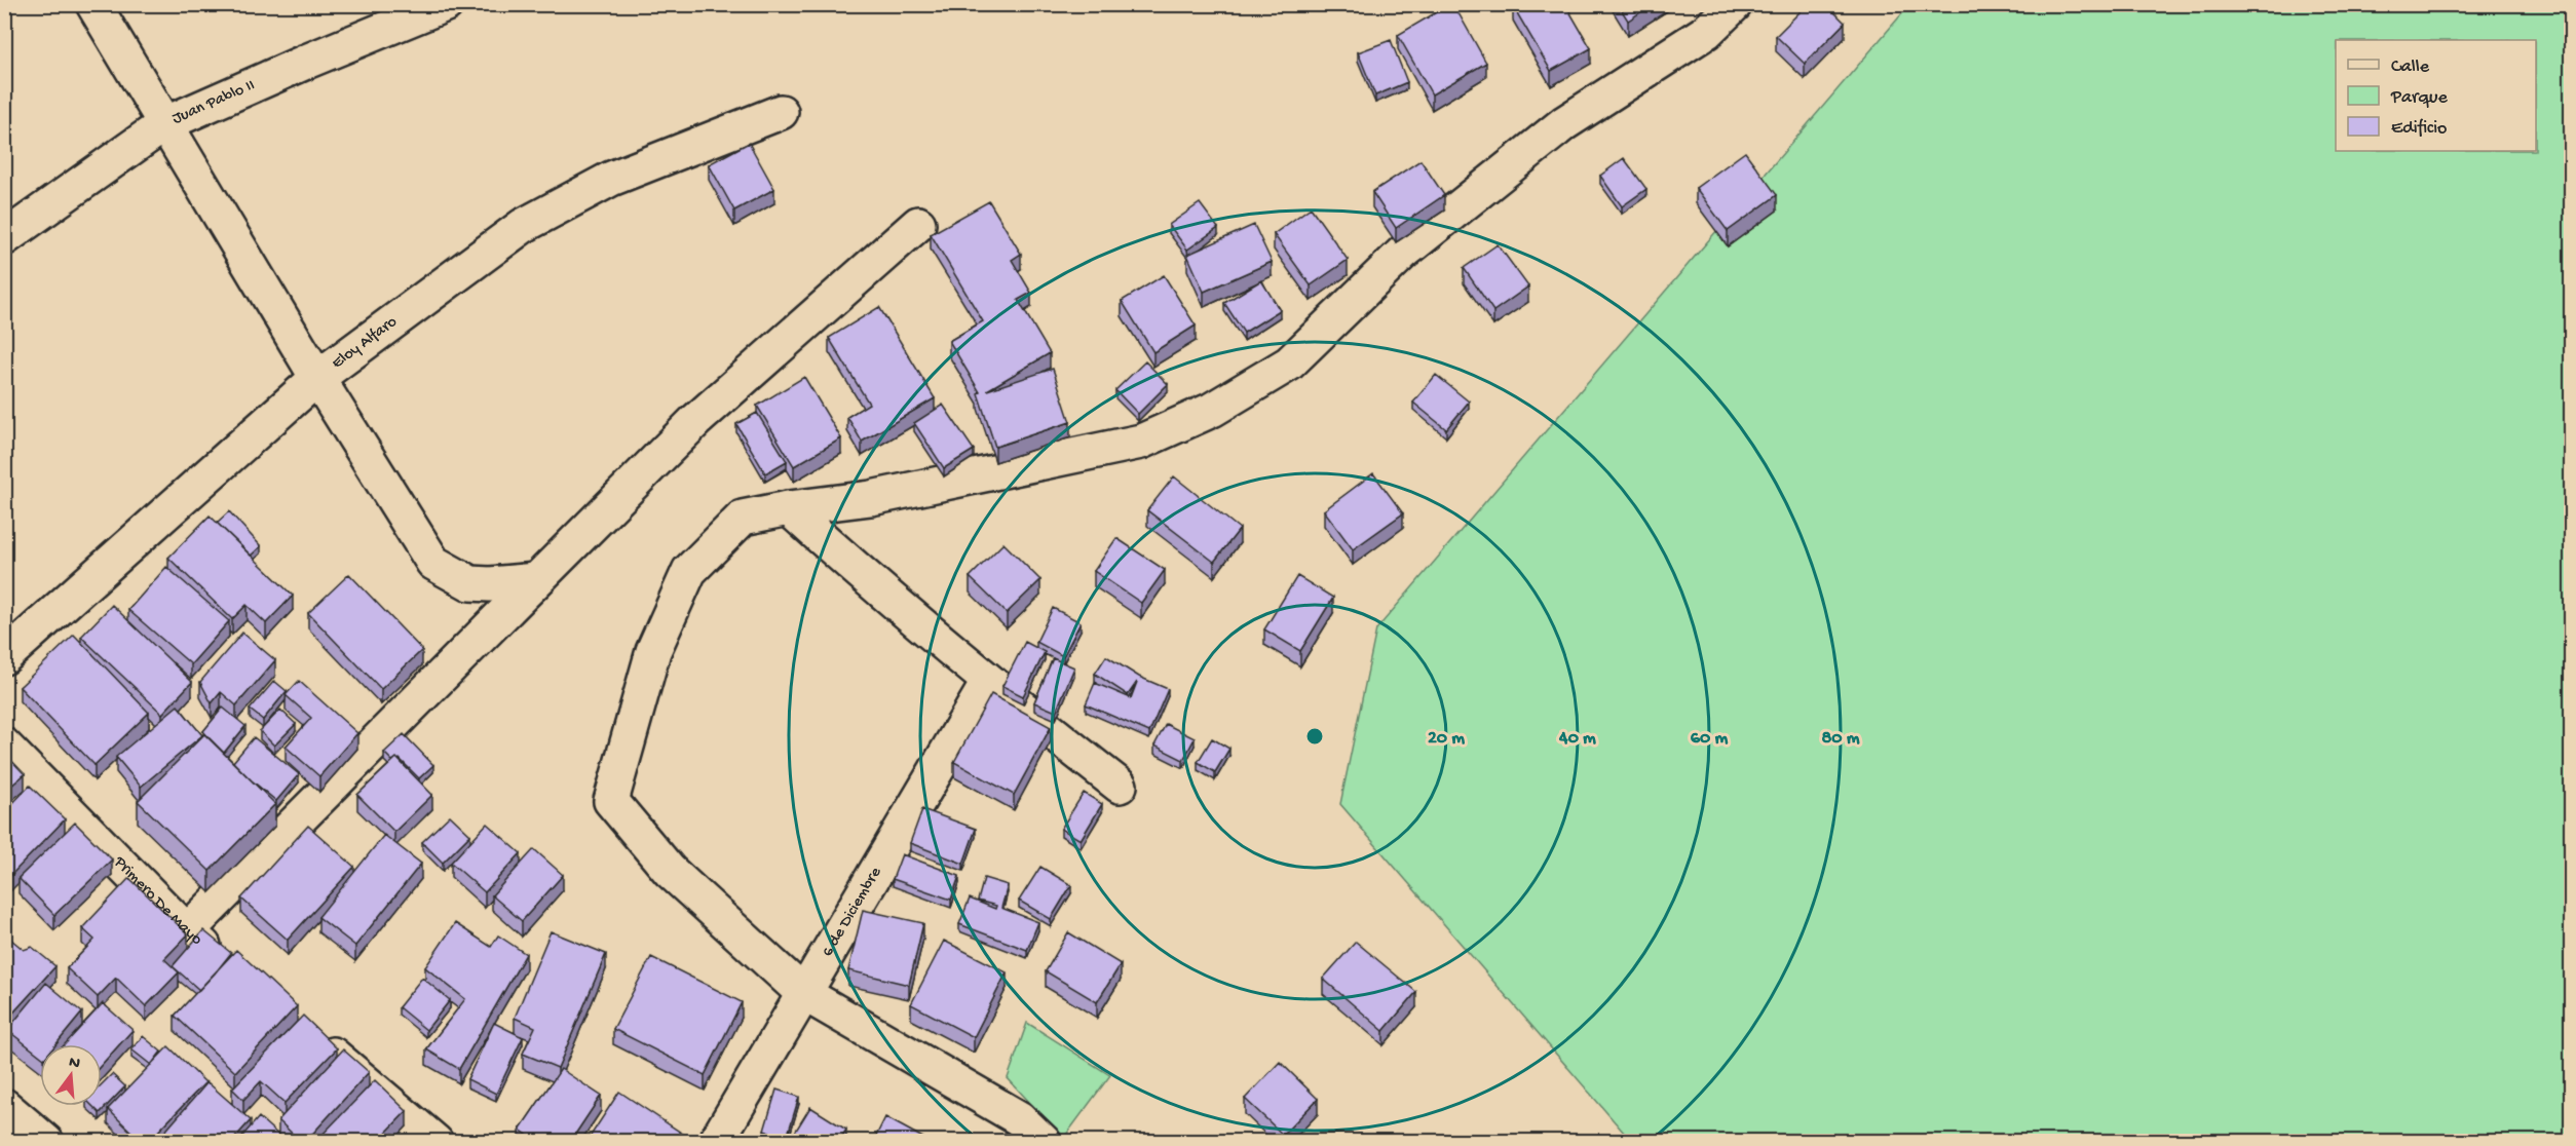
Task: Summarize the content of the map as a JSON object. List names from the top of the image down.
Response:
{
  "streets": {
    "street": [
      "Juan Pablo II",
      "Eloy Alfaro",
      "Primero De Mayo",
      "6 de Diciembre"
    ]
  },
  "legend": ["Calle", "Parque", "Edificio"],
  "north": "top",
  "rings": [
    "20 m",
    "40 m",
    "60 m",
    "80 m"
  ]
}
